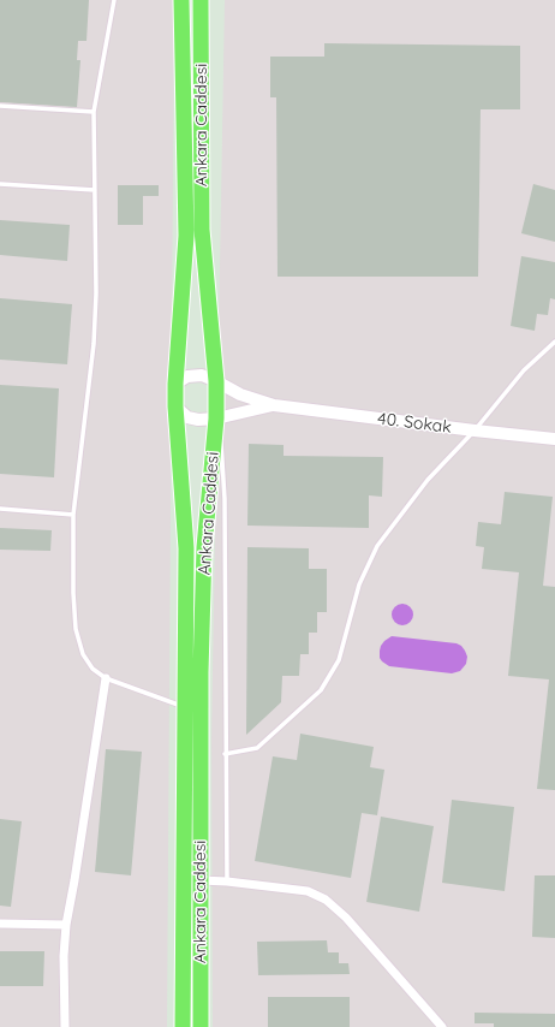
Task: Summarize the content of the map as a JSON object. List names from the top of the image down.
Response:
{
  "streets": {
    "highway": ["Ankara Caddesi"],
    "street": ["40. Sokak"]
  }
}
